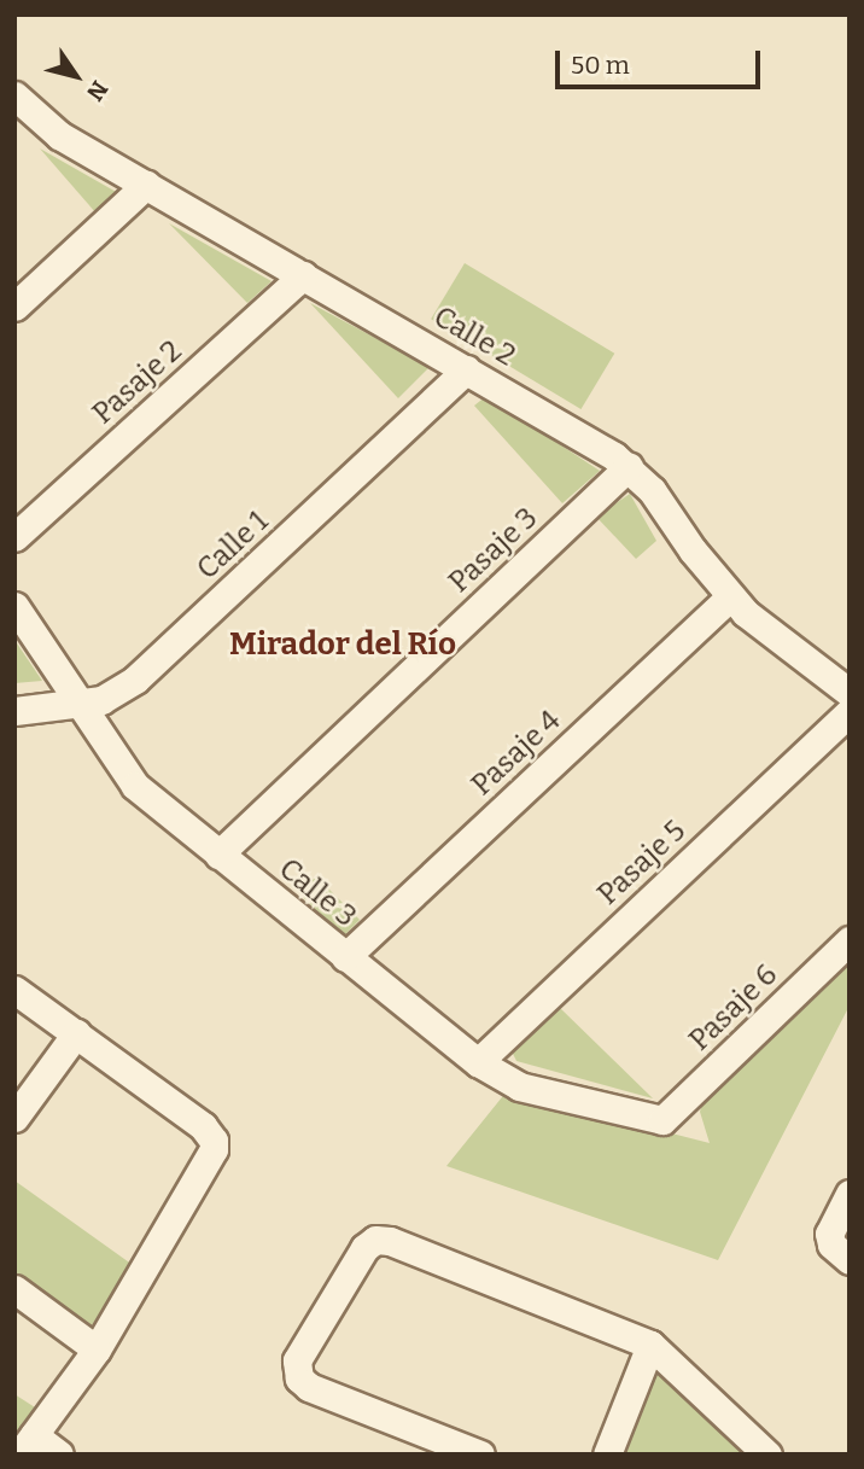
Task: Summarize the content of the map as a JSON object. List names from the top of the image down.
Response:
{
  "streets": {
    "street": [
      "Calle 2",
      "Pasaje 2",
      "Calle 1",
      "Pasaje 3",
      "Pasaje 4",
      "Pasaje 5",
      "Calle 3",
      "Pasaje 6"
    ]
  },
  "crossings": [
    ["Calle 2", "Pasaje 2"],
    ["Calle 2", "Calle 1"],
    ["Calle 2", "Pasaje 3"],
    ["Calle 2", "Pasaje 4"],
    ["Calle 1", "Calle 3"],
    ["Pasaje 3", "Calle 3"],
    ["Pasaje 4", "Calle 3"],
    ["Pasaje 5", "Calle 3"],
    ["Calle 3", "Pasaje 6"]
  ],
  "districts": ["Mirador del Río"],
  "scale_bar": "50 m",
  "north": "bottom right"
}
